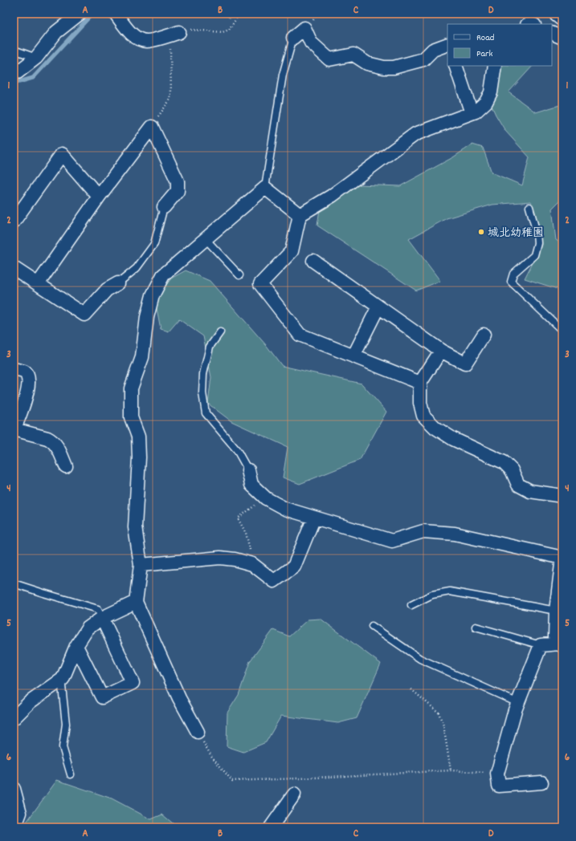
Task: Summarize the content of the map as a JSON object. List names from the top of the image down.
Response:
{
  "places": ["城北幼稚園"],
  "legend": ["Road", "Park"],
  "grid": {
    "columns": [
      "A",
      "B",
      "C",
      "D"
    ],
    "rows": [
      "1",
      "2",
      "3",
      "4",
      "5",
      "6"
    ]
  }
}
